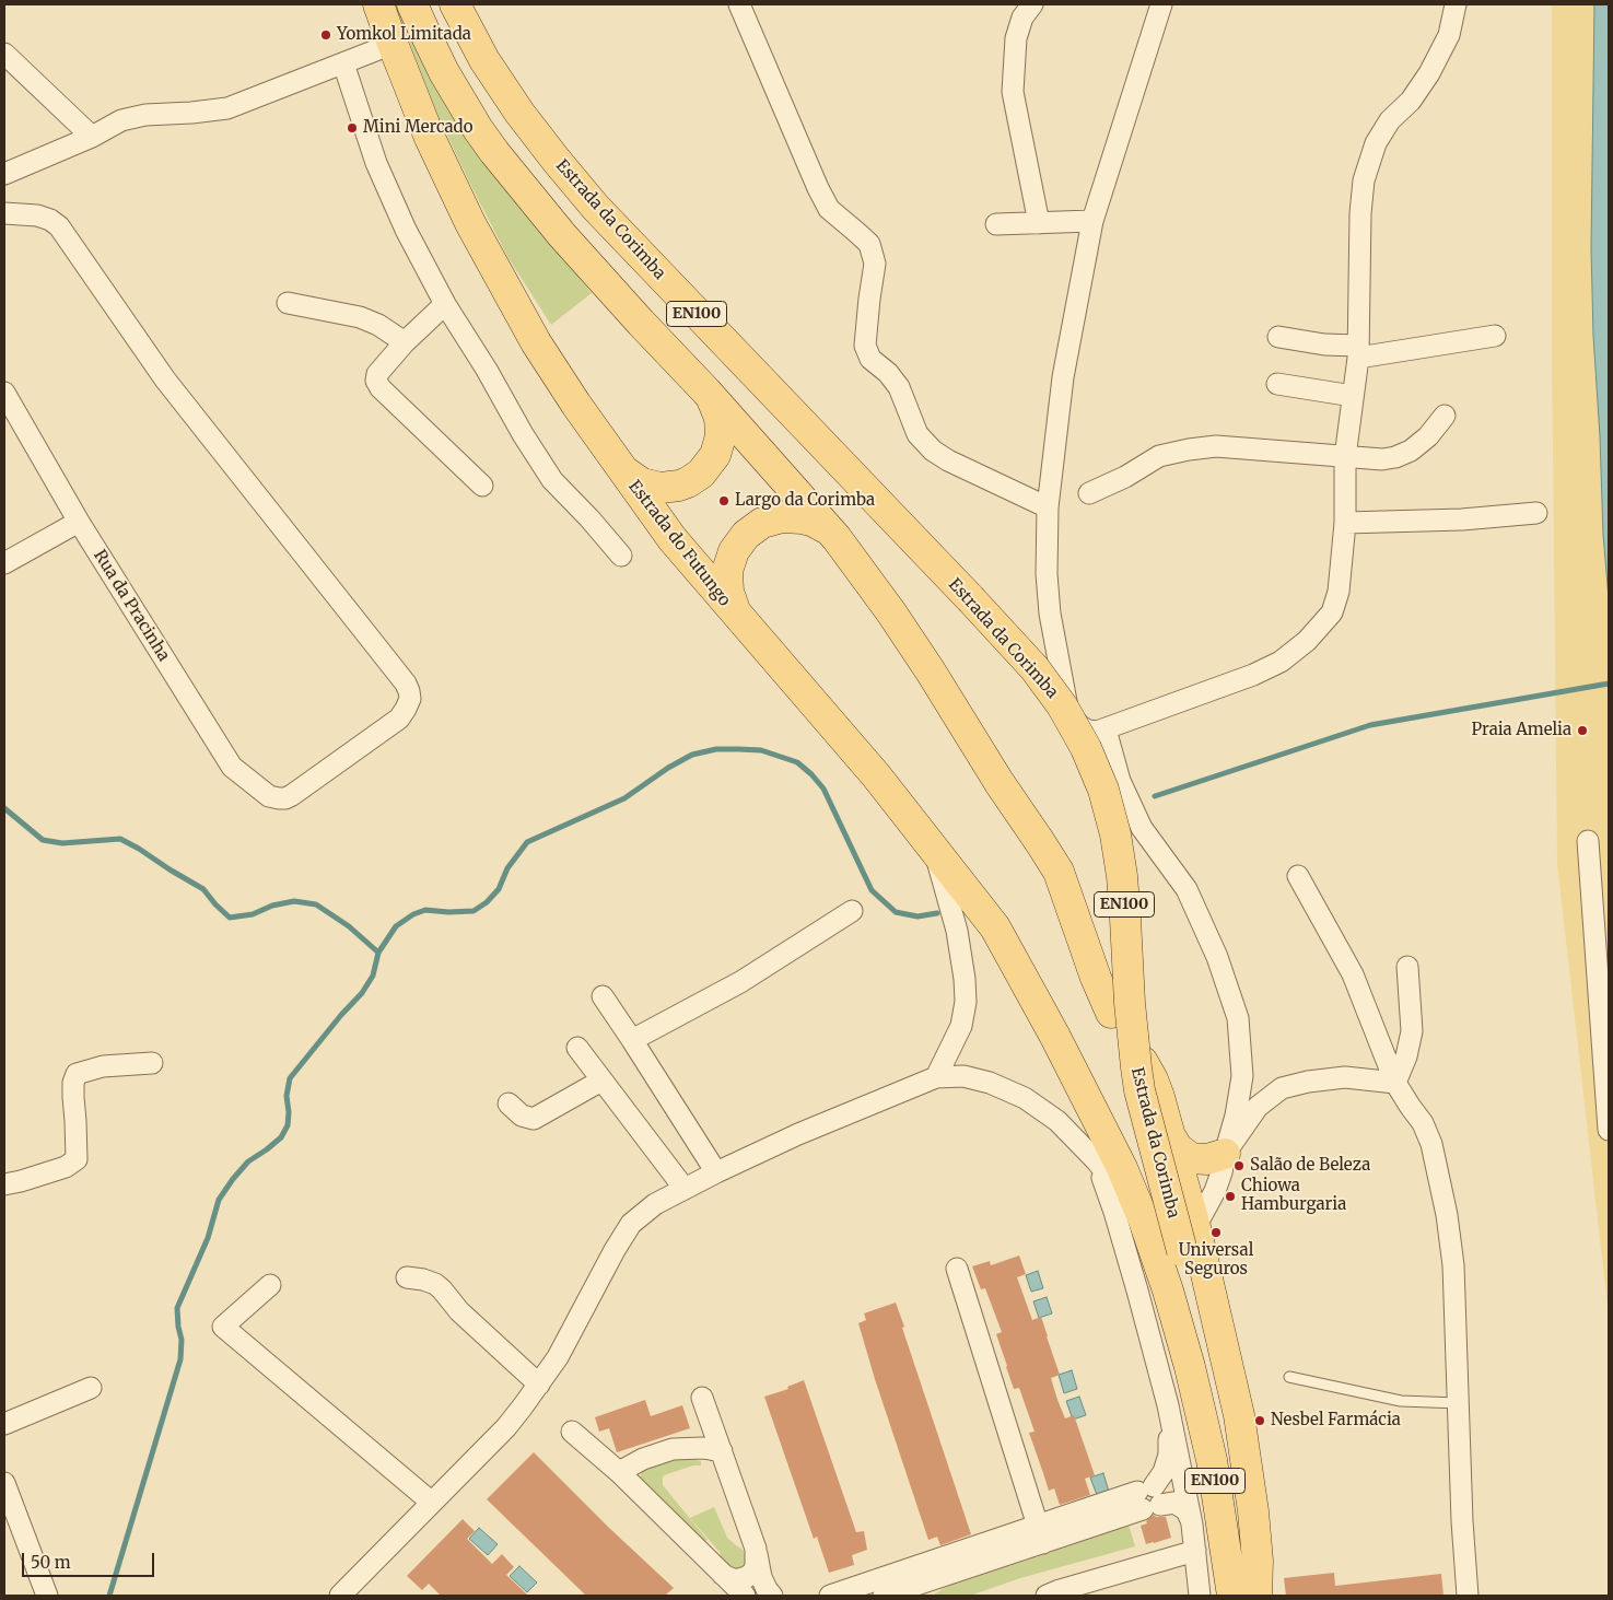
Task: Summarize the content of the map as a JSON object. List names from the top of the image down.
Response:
{
  "streets": {
    "main road": ["Estrada da Corimba", "EN100", "Estrada do Futungo"],
    "street": ["Rua da Pracinha"]
  },
  "crossings": [
    ["Estrada da Corimba", "EN100"],
    ["Estrada da Corimba", "Estrada do Futungo"],
    ["EN100", "Estrada do Futungo"]
  ],
  "places": [
    "Yomkol Limitada",
    "Mini Mercado",
    "Largo da Corimba",
    "Praia Amelia",
    "Salão de Beleza",
    "Chiowa Hamburgaria",
    "Universal Seguros",
    "Nesbel Farmácia"
  ],
  "scale_bar": "50 m"
}
